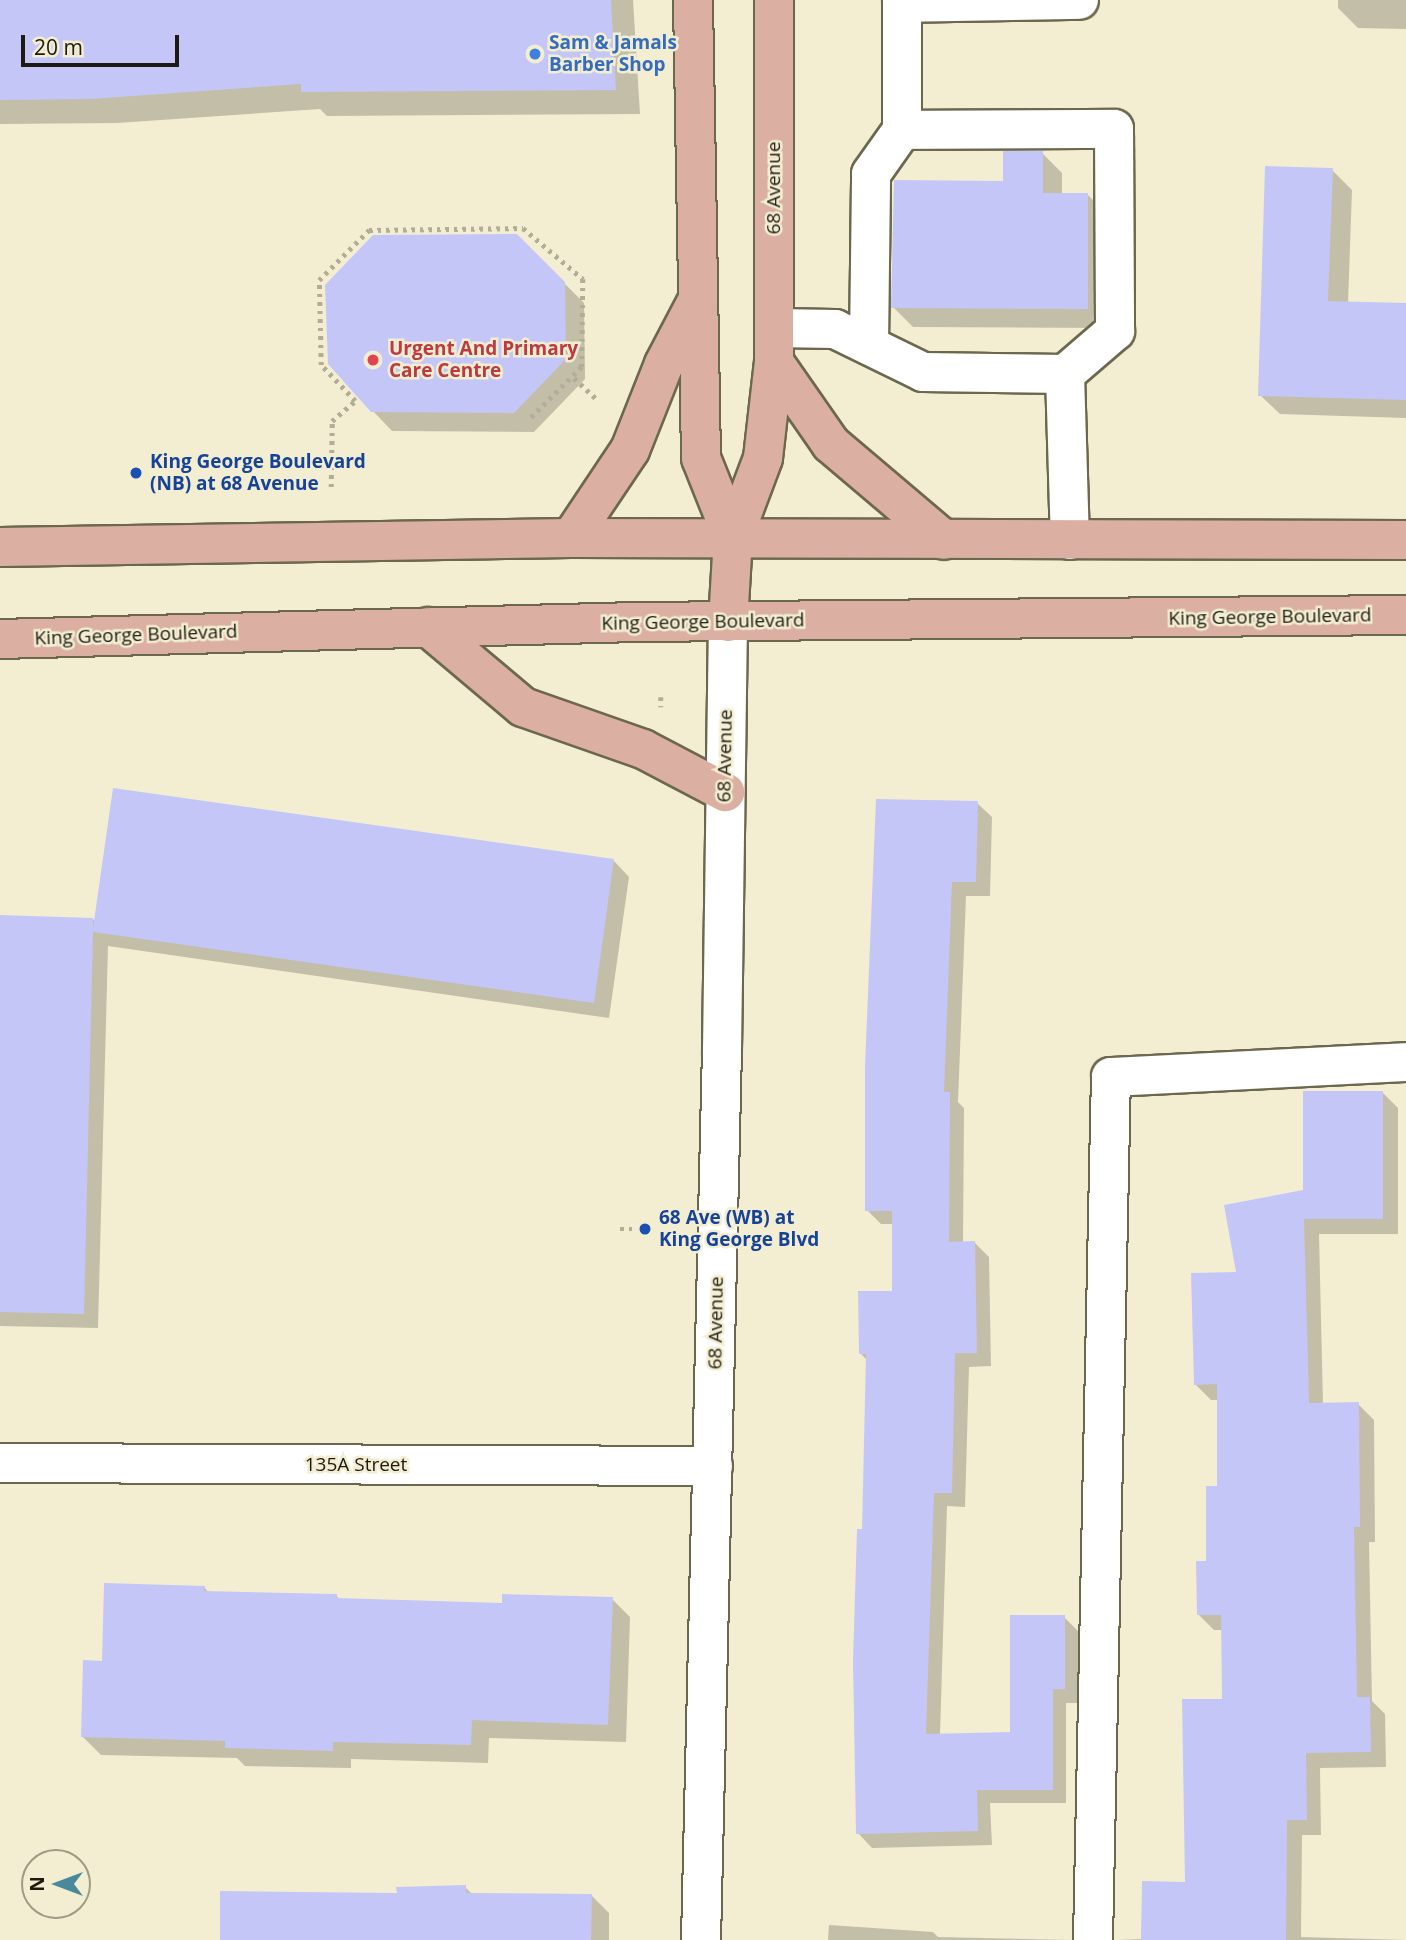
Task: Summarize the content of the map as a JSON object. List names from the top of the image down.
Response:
{
  "streets": {
    "main road": ["68 Avenue", "King George Boulevard"],
    "street": ["135A Street"]
  },
  "crossings": [
    ["68 Avenue", "King George Boulevard"],
    ["68 Avenue", "135A Street"]
  ],
  "places": [
    "Sam & Jamals Barber Shop",
    "Urgent And Primary Care Centre",
    "King George Boulevard (NB) at 68 Avenue",
    "68 Ave (WB) at King George Blvd"
  ],
  "scale_bar": "20 m",
  "north": "left"
}
